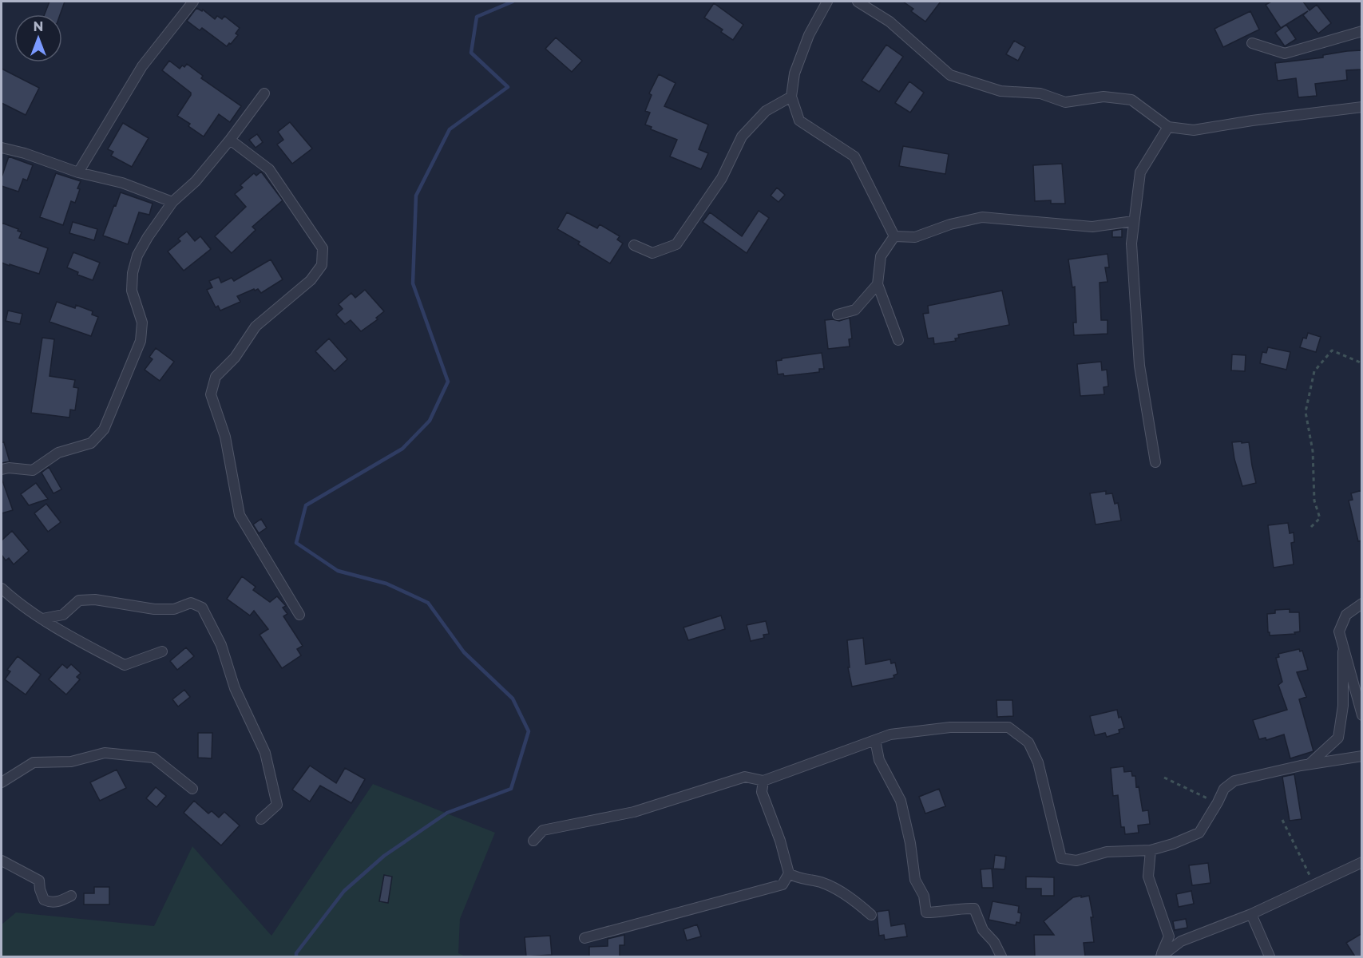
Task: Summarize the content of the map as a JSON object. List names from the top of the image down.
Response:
{
  "north": "top"
}
